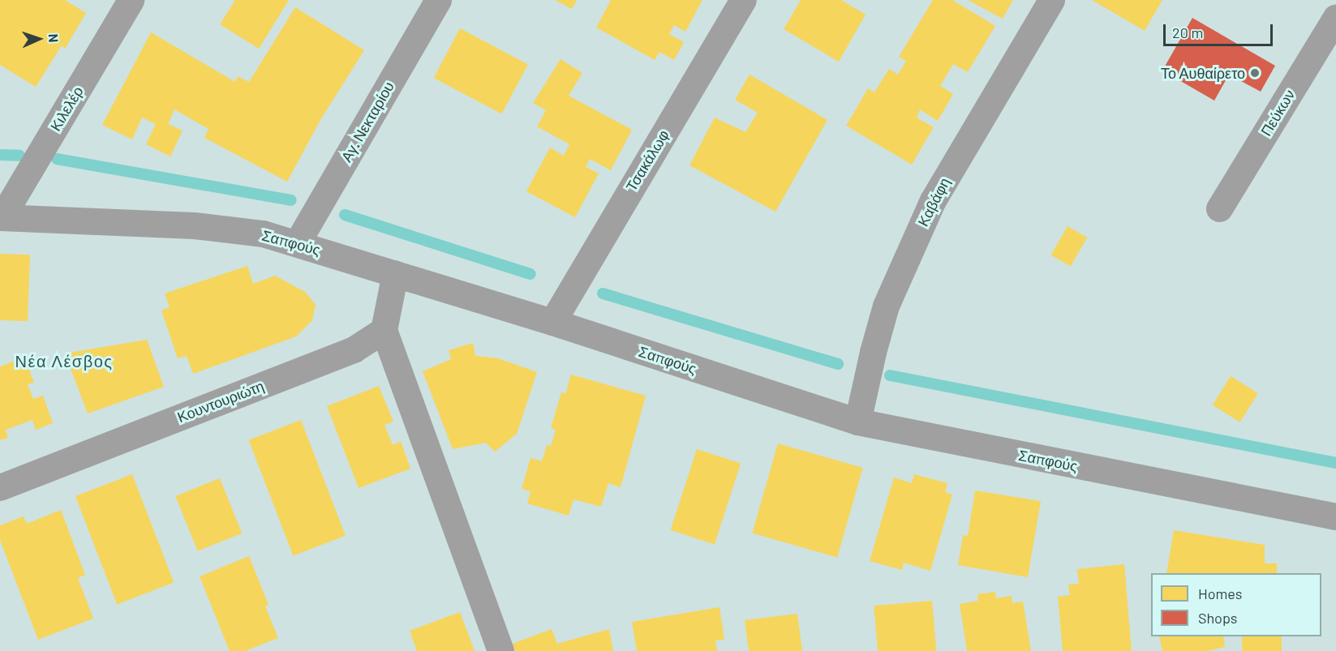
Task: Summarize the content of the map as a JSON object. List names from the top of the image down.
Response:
{
  "streets": {
    "street": [
      "Κιλελέρ",
      "Πεύκων",
      "Αγ. Νεκταρίου",
      "Τσακάλωφ",
      "Καβάφη",
      "Σαπφούς",
      "Κουντουριώτη"
    ]
  },
  "crossings": [
    ["Κιλελέρ", "Σαπφούς"],
    ["Αγ. Νεκταρίου", "Σαπφούς"],
    ["Τσακάλωφ", "Σαπφούς"],
    ["Καβάφη", "Σαπφούς"]
  ],
  "districts": ["Νέα Λέσβος"],
  "places": ["Το Αυθαίρετο"],
  "legend": ["Homes", "Shops"],
  "scale_bar": "20 m",
  "north": "right"
}
